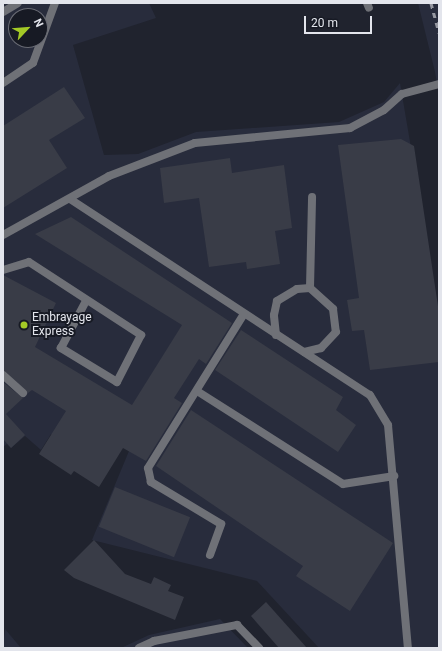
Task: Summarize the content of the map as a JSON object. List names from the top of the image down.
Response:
{
  "places": ["Embrayage Express"],
  "scale_bar": "20 m",
  "north": "top right"
}
